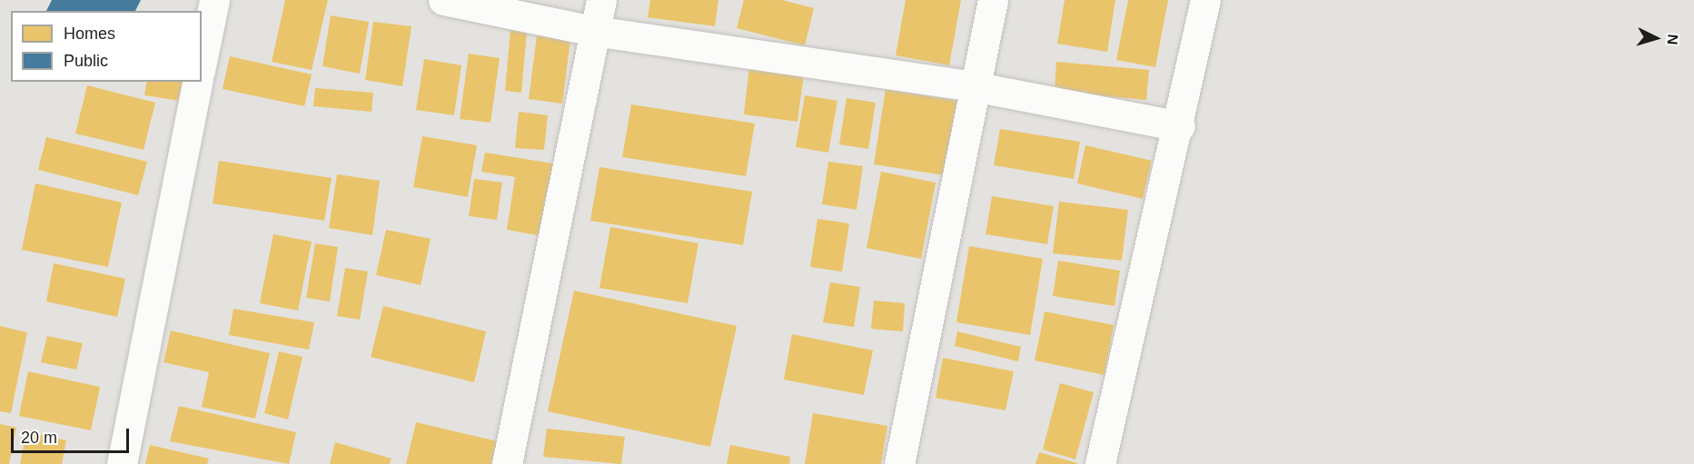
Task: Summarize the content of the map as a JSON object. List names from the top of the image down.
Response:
{
  "legend": ["Homes", "Public"],
  "scale_bar": "20 m",
  "north": "right"
}
